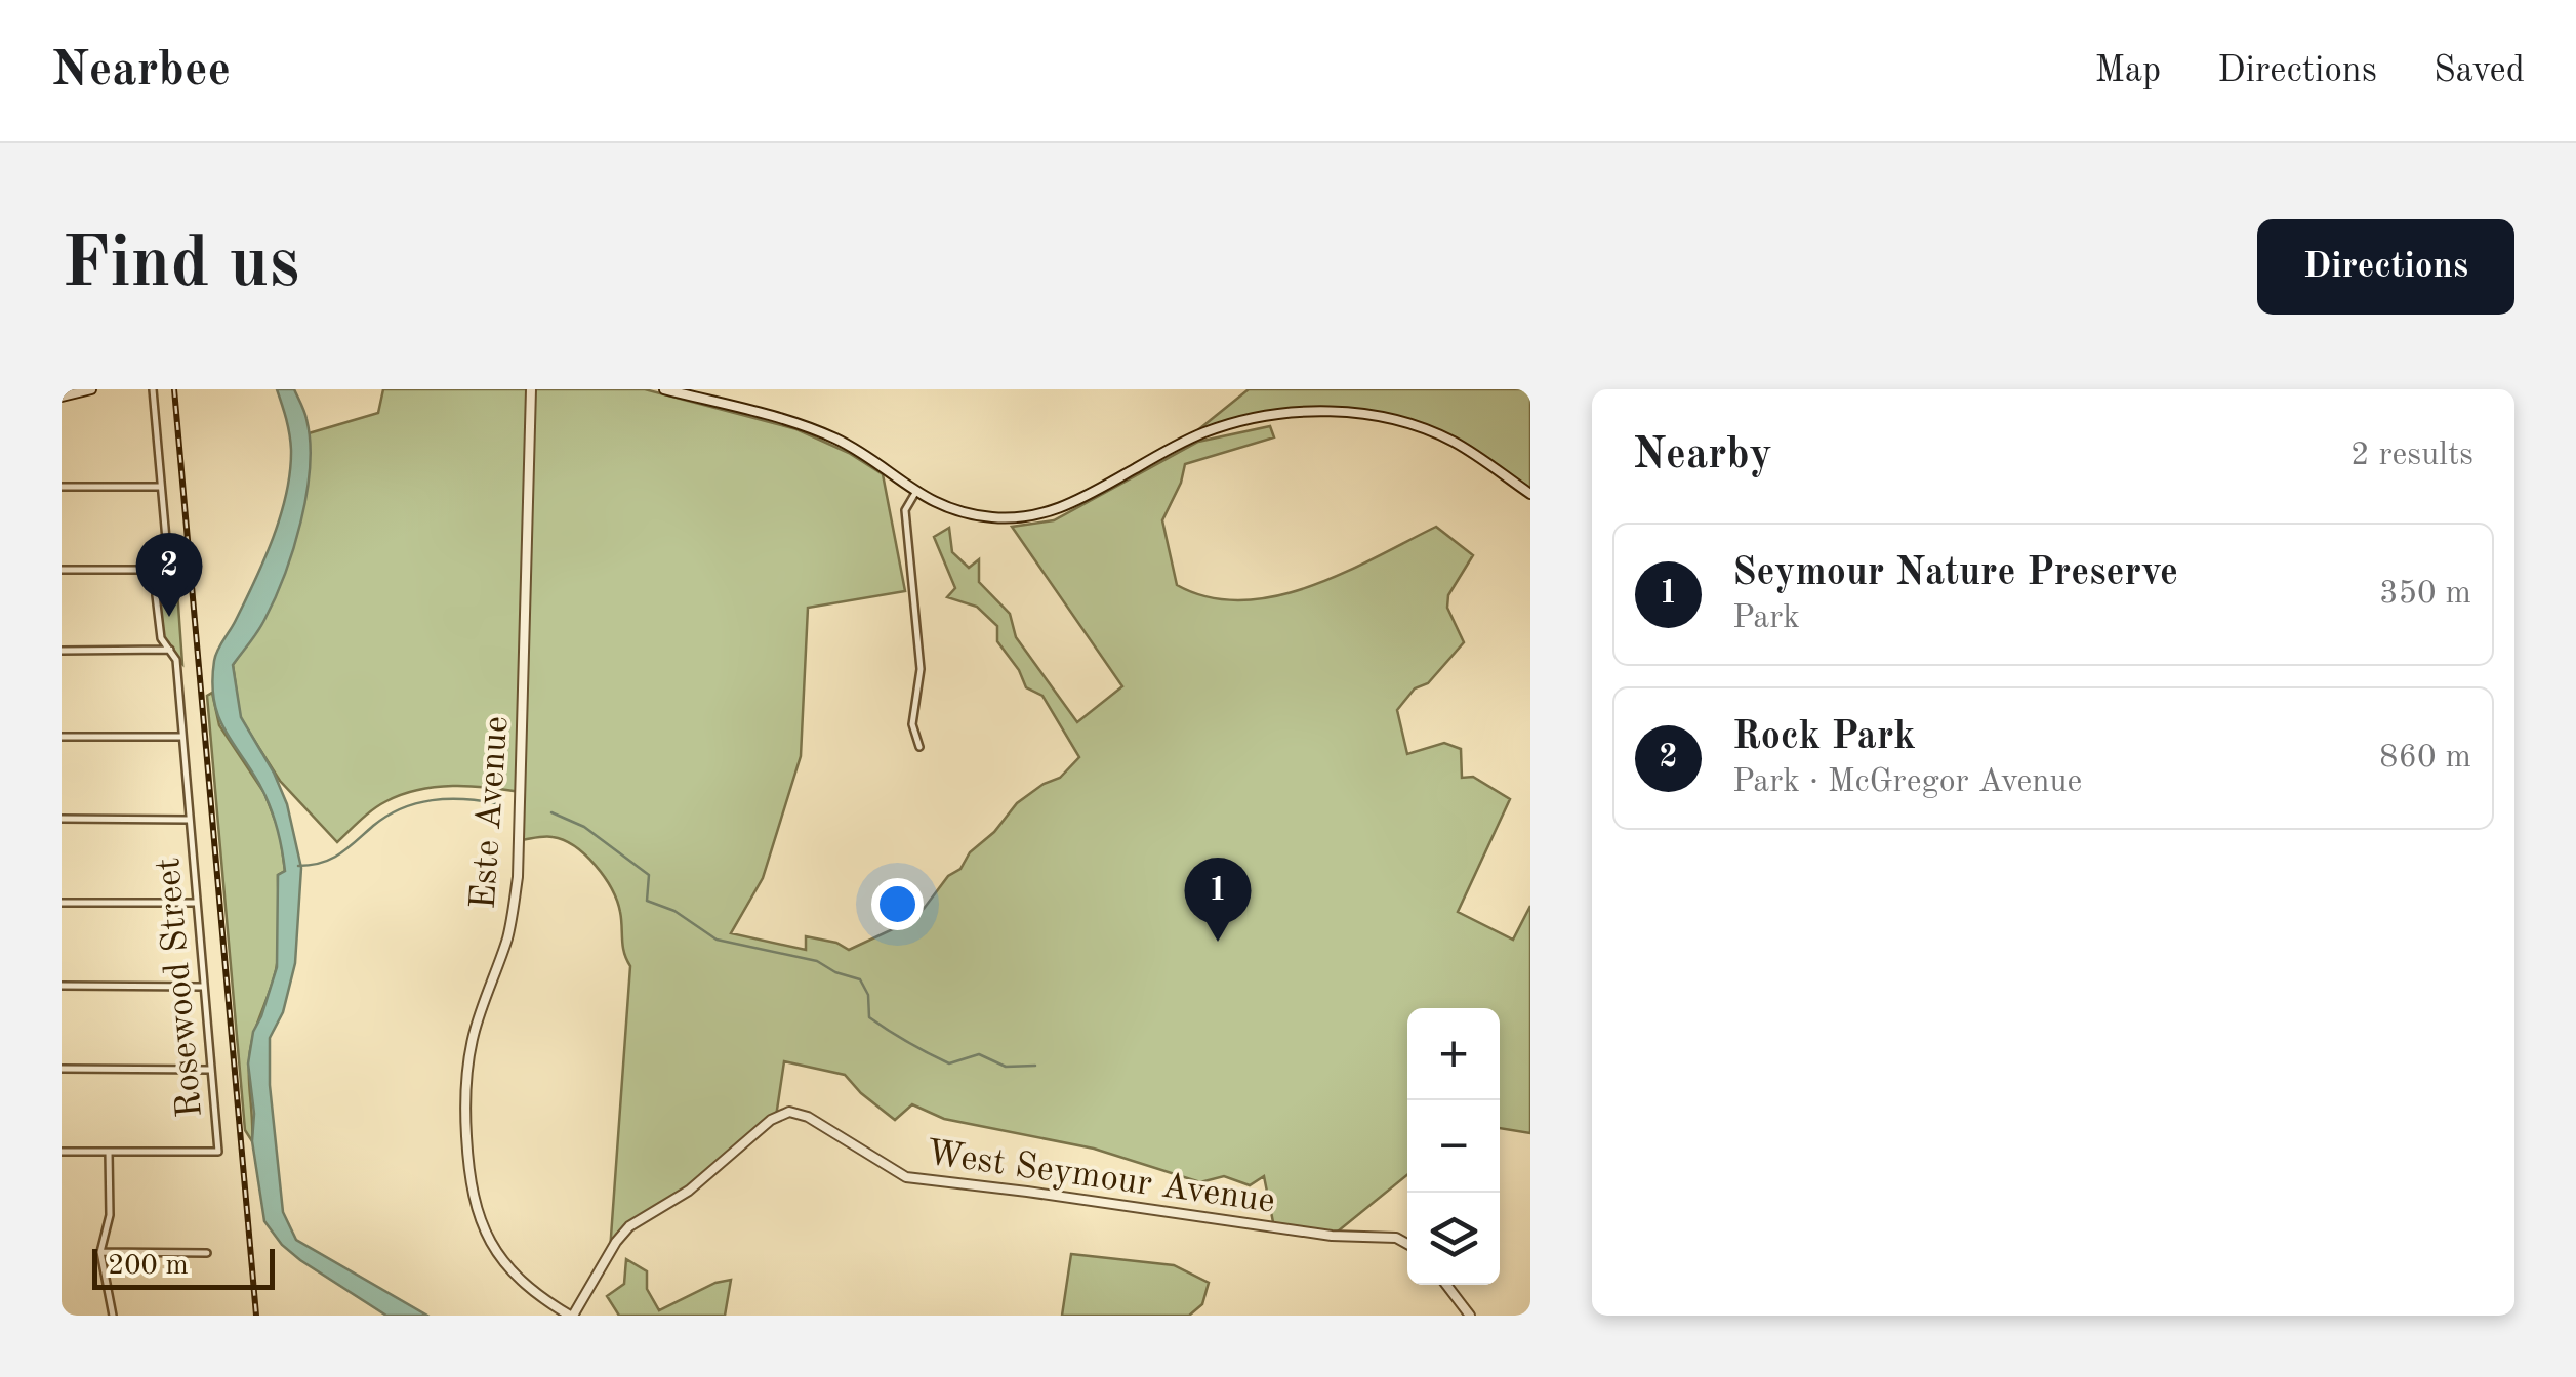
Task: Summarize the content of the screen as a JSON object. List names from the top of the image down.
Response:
{
  "streets": {
    "street": ["Este Avenue", "Rosewood Street", "West Seymour Avenue"]
  },
  "crossings": [
    ["Este Avenue", "West Seymour Avenue"]
  ],
  "scale_bar": "200 m",
  "page": {
    "header": "Nearbee",
    "nav": ["Map", "Directions", "Saved"],
    "buttons": "Directions",
    "title": "Find us",
    "heading": ["Nearby", "2 results"],
    "list": [
      {
        "mark": "1",
        "name": "Seymour Nature Preserve",
        "note": "Park",
        "value": "350 m"
      },
      {
        "mark": "2",
        "name": "Rock Park",
        "note": "Park · McGregor Avenue",
        "value": "860 m"
      }
    ],
    "pins": ["2", "1"],
    "map_buttons": ["+", "−"],
    "scale": "200 m"
  }
}
